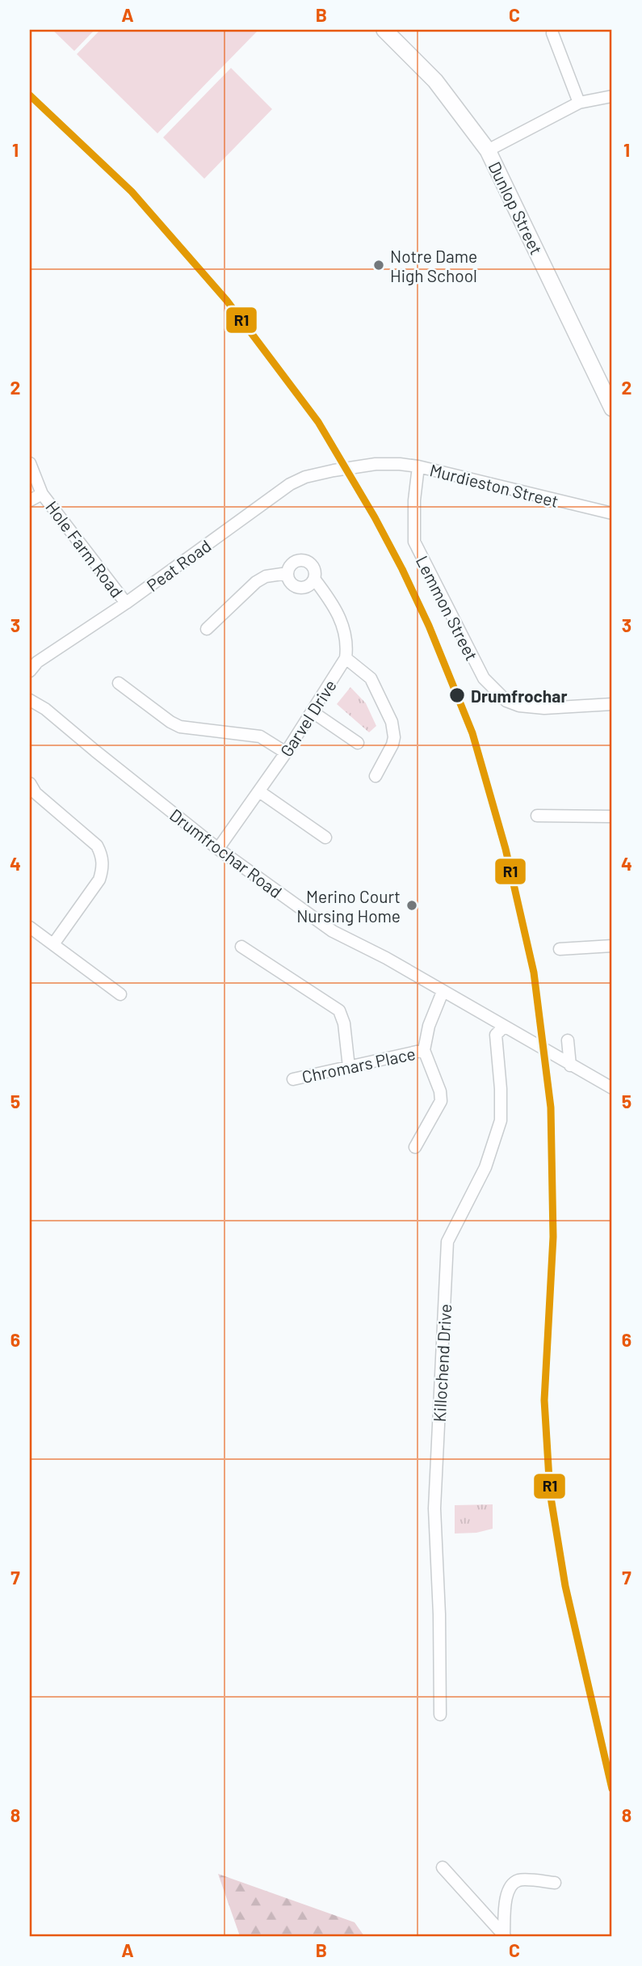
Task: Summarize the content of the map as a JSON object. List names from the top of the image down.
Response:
{
  "streets": {
    "main road": ["Dunlop Street"],
    "street": [
      "Murdieston Street",
      "Hole Farm Road",
      "Peat Road",
      "Lemmon Street",
      "Garvel Drive",
      "Drumfrochar Road",
      "Chromars Place",
      "Killochend Drive"
    ]
  },
  "crossings": [
    ["Murdieston Street", "Peat Road"],
    ["Murdieston Street", "Lemmon Street"],
    ["Hole Farm Road", "Peat Road"],
    ["Garvel Drive", "Drumfrochar Road"],
    ["Drumfrochar Road", "Killochend Drive"]
  ],
  "places": ["Notre Dame High School", "Drumfrochar", "Merino Court Nursing Home"],
  "lines": ["transit line R1"],
  "grid": {
    "columns": ["A", "B", "C"],
    "rows": [
      "1",
      "2",
      "3",
      "4",
      "5",
      "6",
      "7",
      "8"
    ]
  }
}
